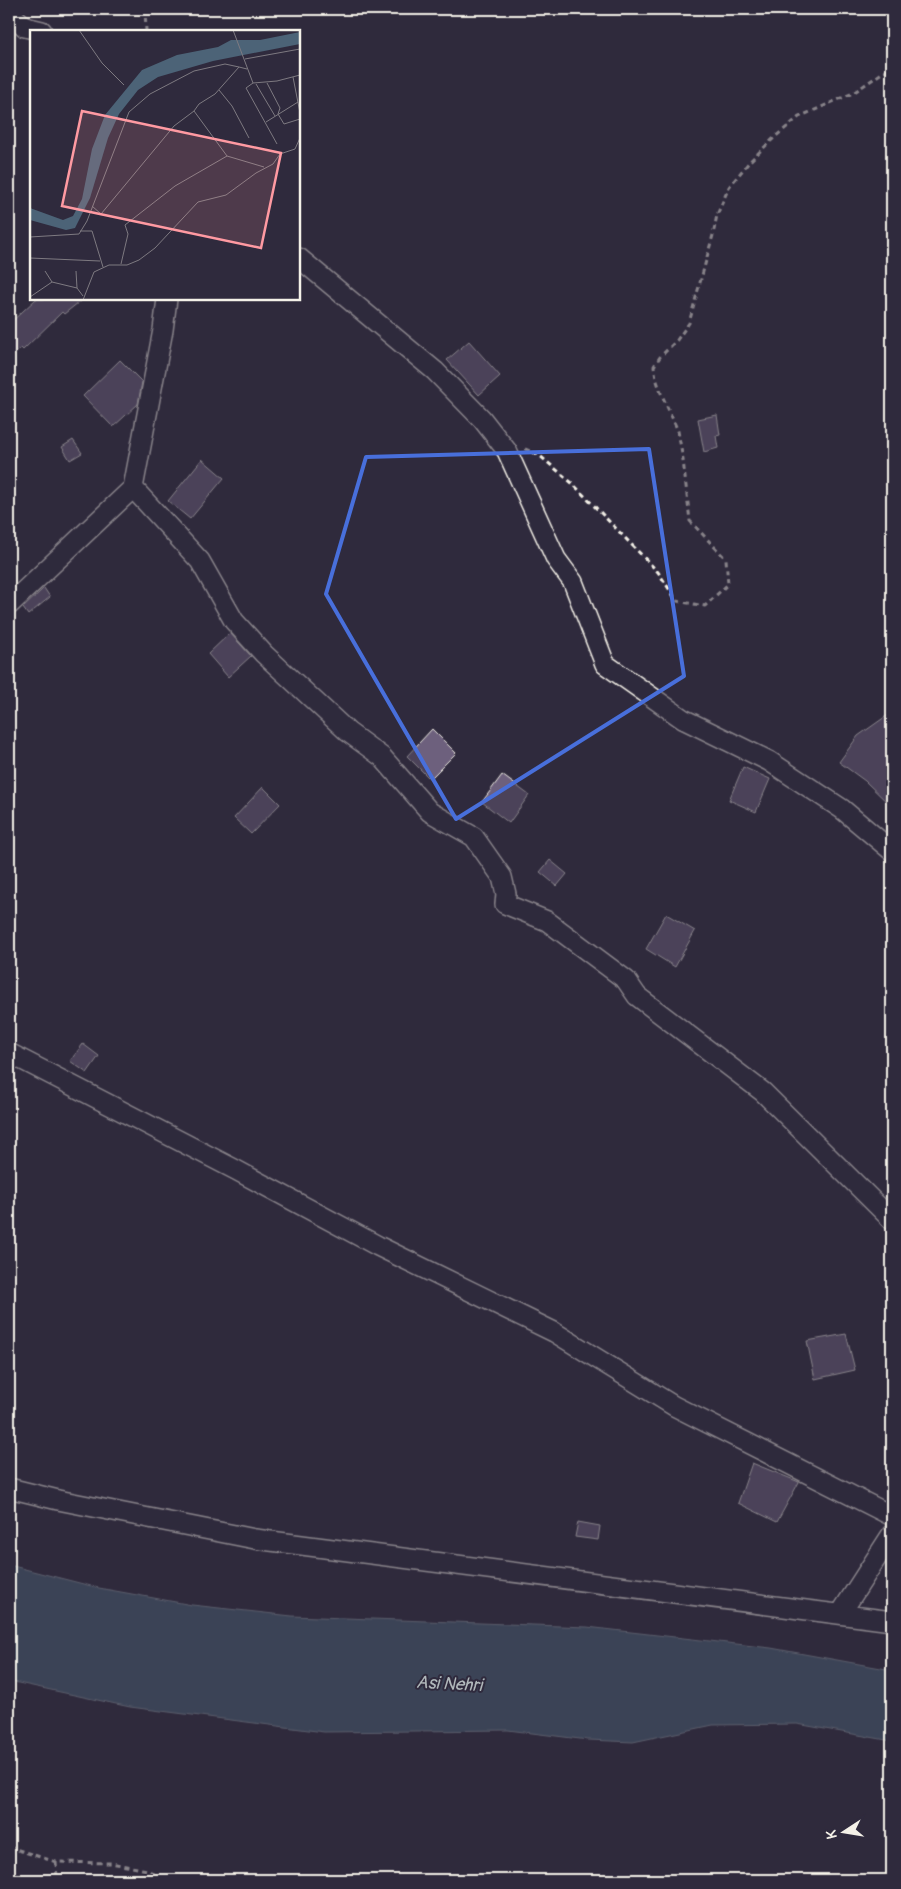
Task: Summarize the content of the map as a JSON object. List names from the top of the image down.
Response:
{
  "water": ["Asi Nehri"],
  "north": "left"
}
